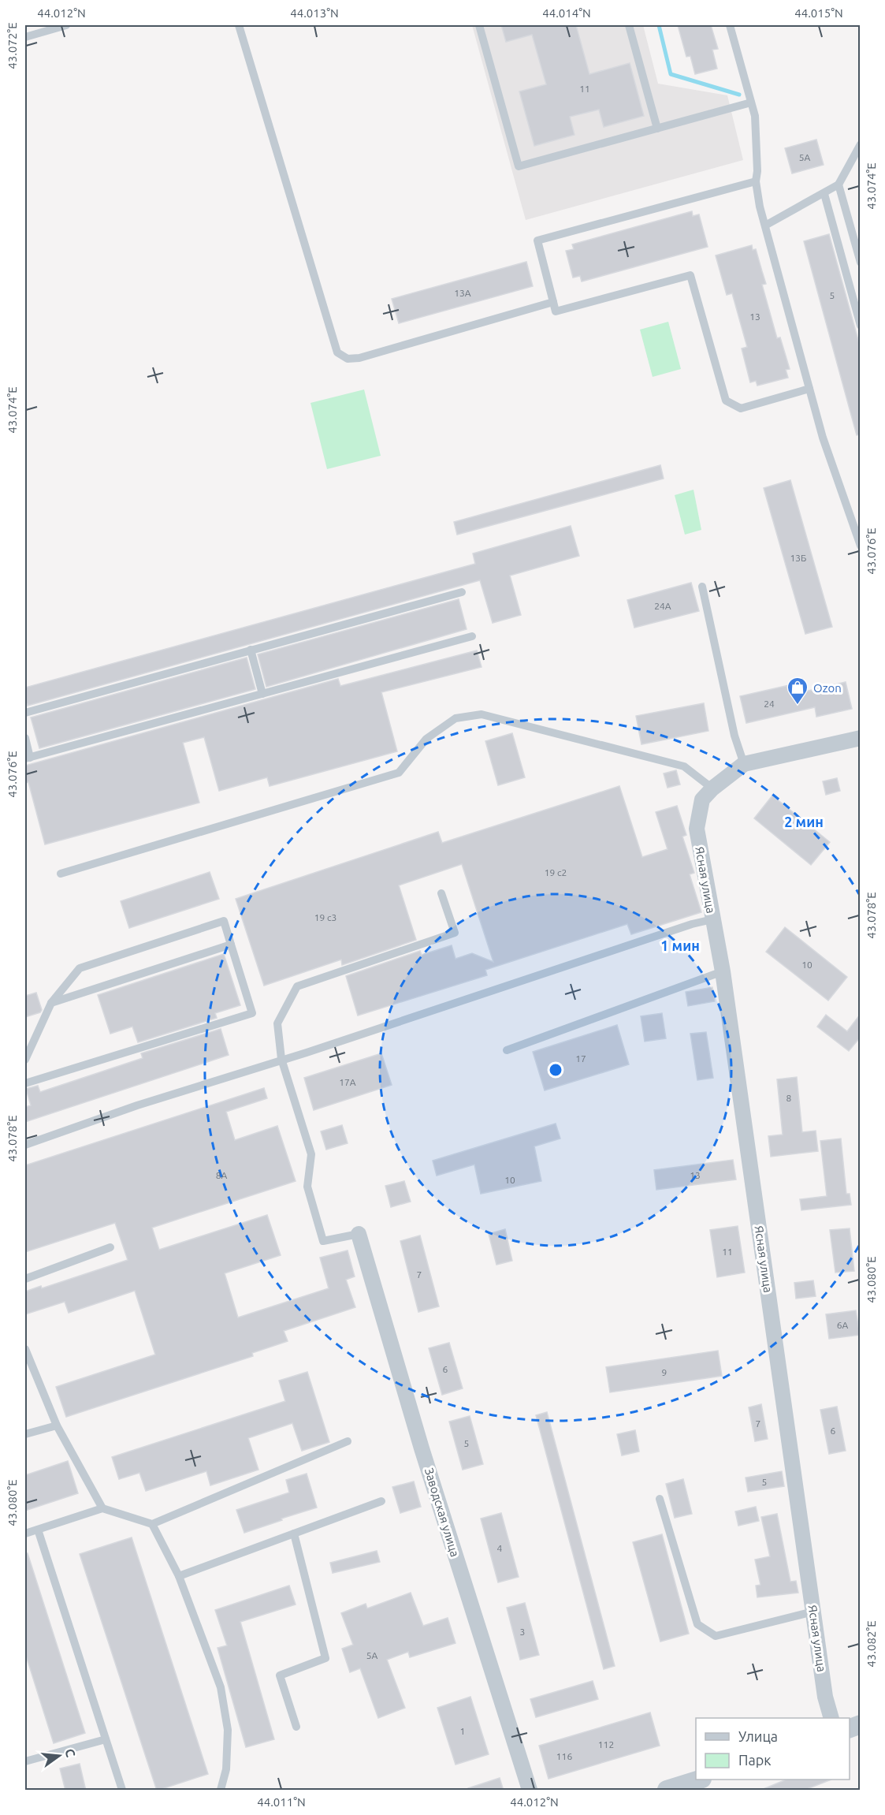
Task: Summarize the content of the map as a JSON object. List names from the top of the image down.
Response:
{
  "streets": {
    "street": ["Ясная улица", "Заводская улица"]
  },
  "places": {
    "shop": ["Ozon"]
  },
  "house_numbers": [
    "11",
    "5А",
    "13А",
    "5",
    "13",
    "13Б",
    "24А",
    "24",
    "19 с2",
    "19 с3",
    "10",
    "17",
    "17А",
    "8",
    "8А",
    "13",
    "10",
    "11",
    "7",
    "6А",
    "6",
    "9",
    "7",
    "6",
    "5",
    "5",
    "4",
    "3",
    "5А",
    "1",
    "112",
    "116"
  ],
  "legend": ["Улица", "Парк"],
  "north": "right",
  "coordinates": [
    "44.012°N",
    "44.013°N",
    "44.014°N",
    "44.015°N",
    "43.072°E",
    "43.074°E",
    "43.076°E",
    "43.078°E",
    "43.080°E",
    "43.082°E",
    "44.011°N"
  ],
  "rings": ["2 мин", "1 мин"]
}
